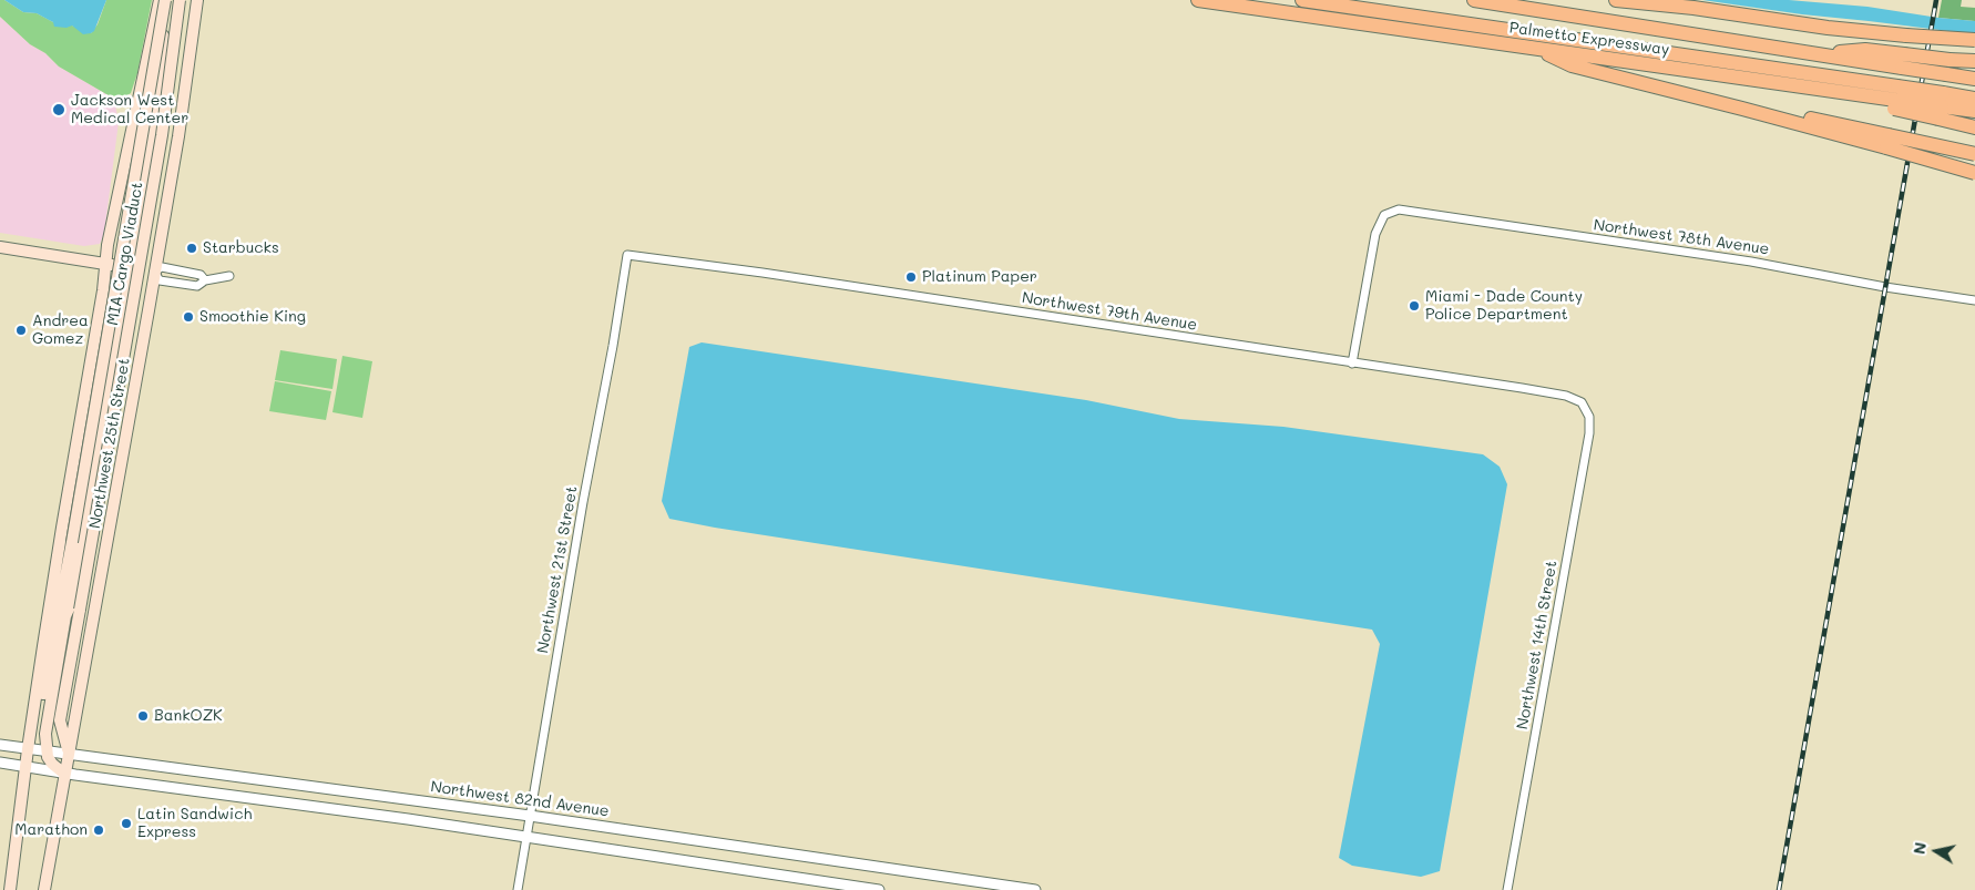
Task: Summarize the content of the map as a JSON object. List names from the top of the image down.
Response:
{
  "streets": {
    "highway": ["Palmetto Expressway"],
    "main road": ["MIA Cargo Viaduct", "Northwest 25th Street"],
    "street": [
      "Northwest 78th Avenue",
      "Northwest 79th Avenue",
      "Northwest 21st Street",
      "Northwest 14th Street",
      "Northwest 82nd Avenue"
    ]
  },
  "crossings": [
    ["Northwest 78th Avenue", "Northwest 79th Avenue"],
    ["MIA Cargo Viaduct", "Northwest 25th Street"],
    ["MIA Cargo Viaduct", "Northwest 82nd Avenue"],
    ["Northwest 79th Avenue", "Northwest 21st Street"],
    ["Northwest 79th Avenue", "Northwest 14th Street"],
    ["Northwest 25th Street", "Northwest 82nd Avenue"],
    ["Northwest 21st Street", "Northwest 82nd Avenue"]
  ],
  "places": [
    "Jackson West Medical Center",
    "Starbucks",
    "Platinum Paper",
    "Miami - Dade County Police Department",
    "Smoothie King",
    "Andrea Gomez",
    "BankOZK",
    "Latin Sandwich Express",
    "Marathon"
  ],
  "north": "left"
}
